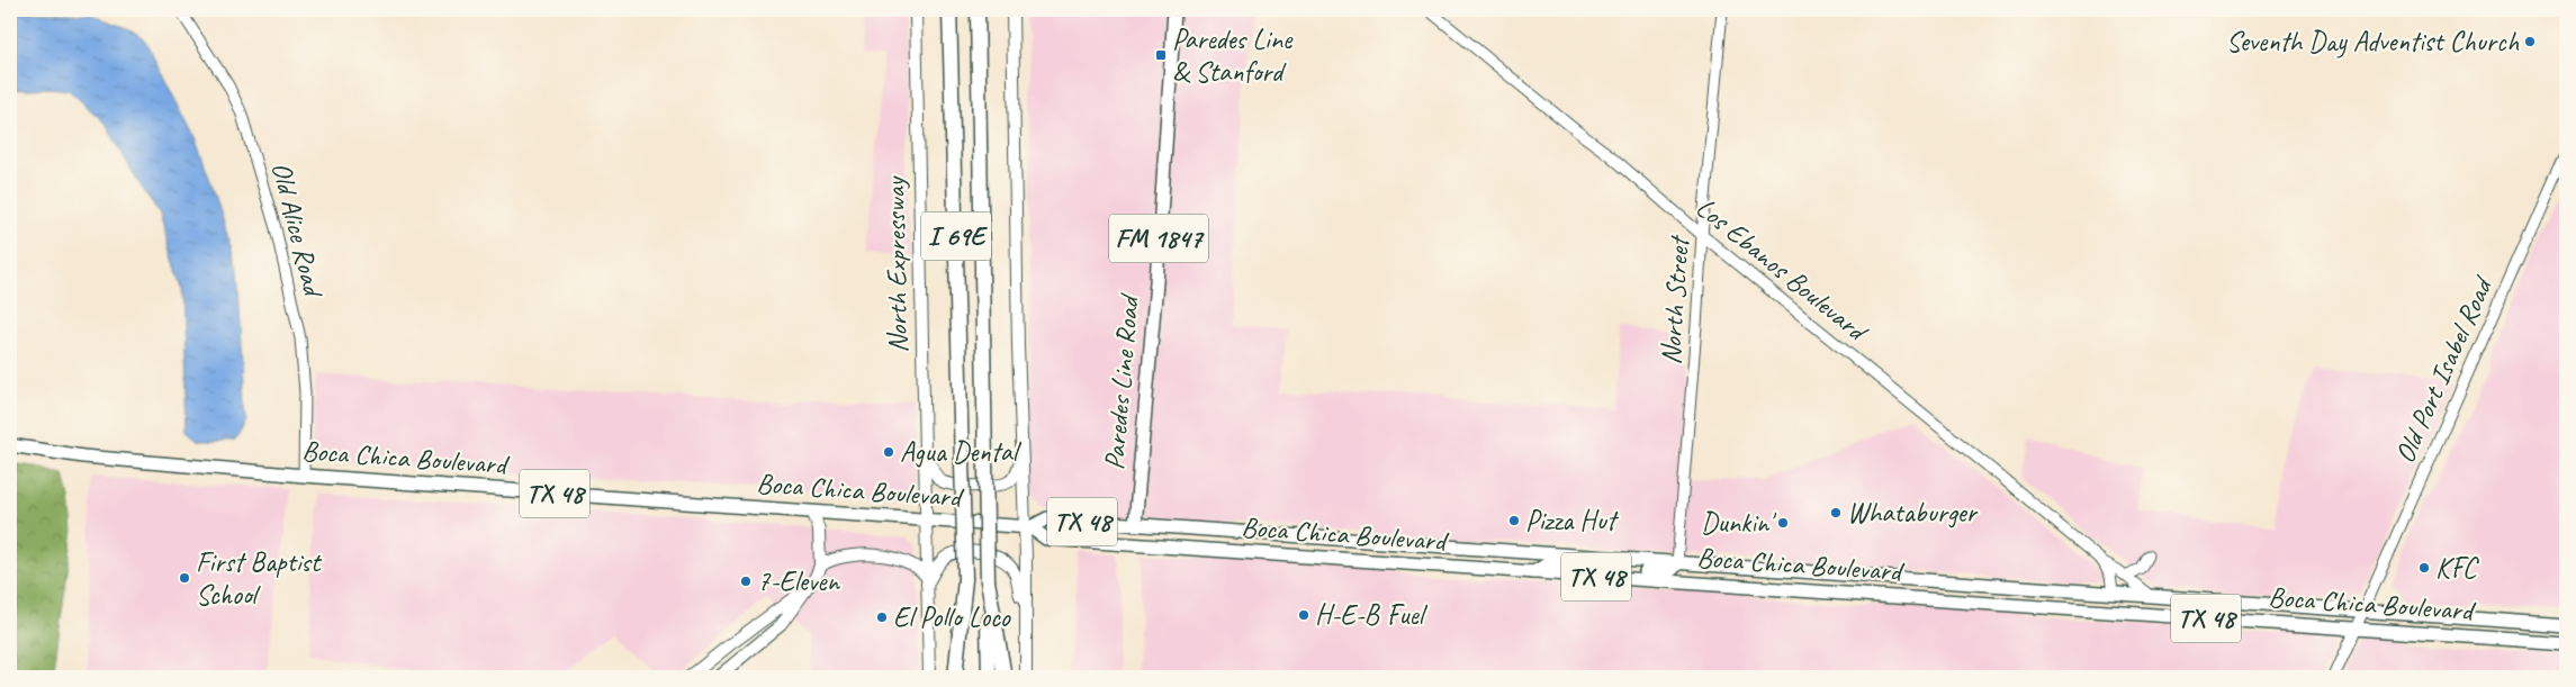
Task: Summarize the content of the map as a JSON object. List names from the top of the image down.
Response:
{
  "streets": {
    "highway": ["I 69E"],
    "main road": [
      "FM 1847",
      "North Expressway",
      "Paredes Line Road",
      "Boca Chica Boulevard",
      "TX 48"
    ],
    "street": [
      "Old Alice Road",
      "Los Ebanos Boulevard",
      "North Street",
      "Old Port Isabel Road"
    ]
  },
  "crossings": [
    ["Old Alice Road", "Boca Chica Boulevard"],
    ["North Expressway", "Boca Chica Boulevard"],
    ["Los Ebanos Boulevard", "North Street"],
    ["Los Ebanos Boulevard", "Boca Chica Boulevard"],
    ["North Street", "Boca Chica Boulevard"],
    ["Old Port Isabel Road", "Boca Chica Boulevard"],
    ["Paredes Line Road", "Boca Chica Boulevard"]
  ],
  "places": {
    "other": [
      "Seventh Day Adventist Church",
      "Agua Dental",
      "Whataburger",
      "Pizza Hut",
      "Dunkin'",
      "KFC",
      "First Baptist School",
      "7-Eleven",
      "H-E-B Fuel",
      "El Pollo Loco"
    ],
    "transit": ["Paredes Line & Stanford"]
  }
}
